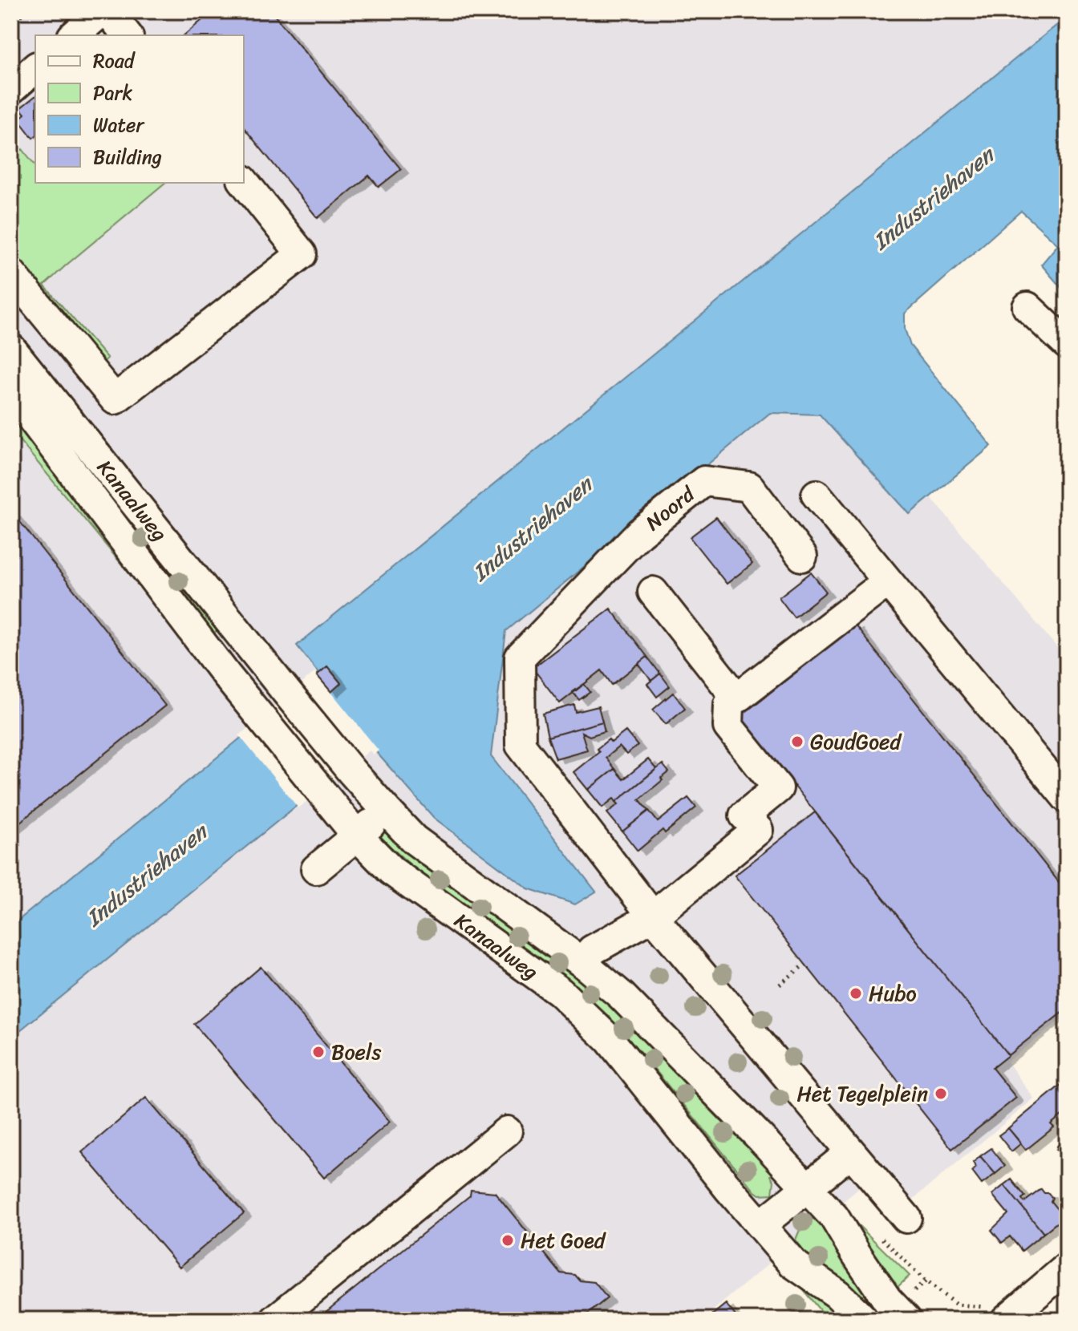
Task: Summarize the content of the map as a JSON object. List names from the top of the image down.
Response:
{
  "streets": {
    "street": ["Kanaalweg", "Noord"]
  },
  "water": ["Industriehaven"],
  "places": [
    "GoudGoed",
    "Hubo",
    "Boels",
    "Het Tegelplein",
    "Het Goed"
  ],
  "legend": [
    "Road",
    "Park",
    "Water",
    "Building"
  ]
}
